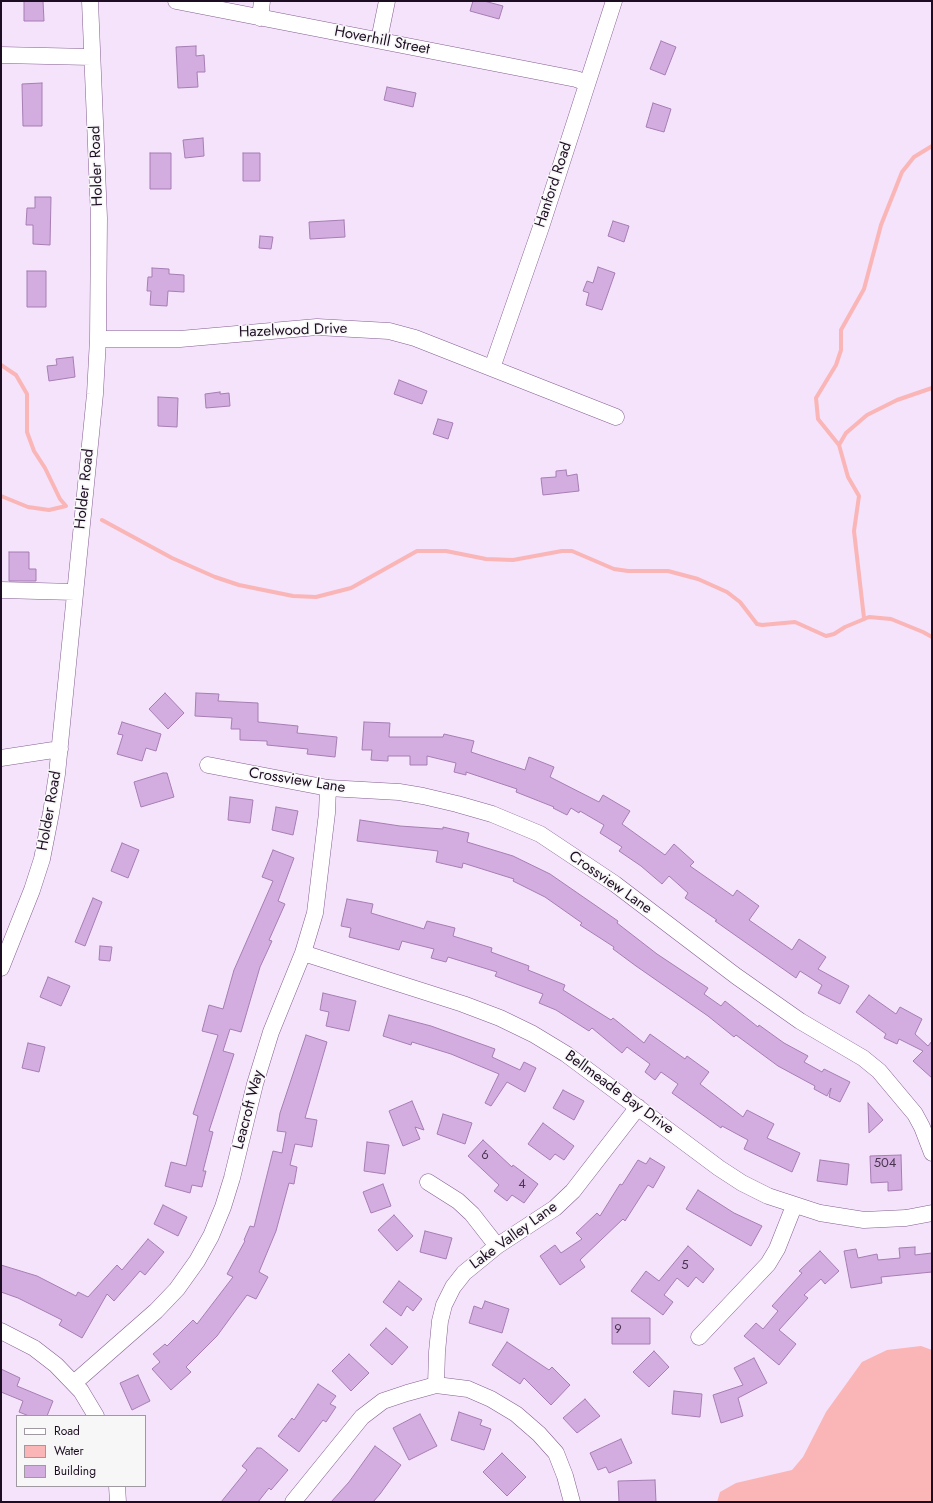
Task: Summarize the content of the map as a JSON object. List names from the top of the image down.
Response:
{
  "streets": {
    "street": [
      "Hoverhill Street",
      "Holder Road",
      "Hanford Road",
      "Hazelwood Drive",
      "Crossview Lane",
      "Bellmeade Bay Drive",
      "Leacroft Way",
      "Lake Valley Lane"
    ]
  },
  "crossings": [
    ["Hoverhill Street", "Hanford Road"],
    ["Holder Road", "Hazelwood Drive"],
    ["Hanford Road", "Hazelwood Drive"],
    ["Crossview Lane", "Leacroft Way"],
    ["Bellmeade Bay Drive", "Leacroft Way"],
    ["Bellmeade Bay Drive", "Lake Valley Lane"]
  ],
  "house_numbers": [
    "6",
    "504",
    "4",
    "5",
    "9"
  ],
  "legend": ["Road", "Water", "Building"]
}
